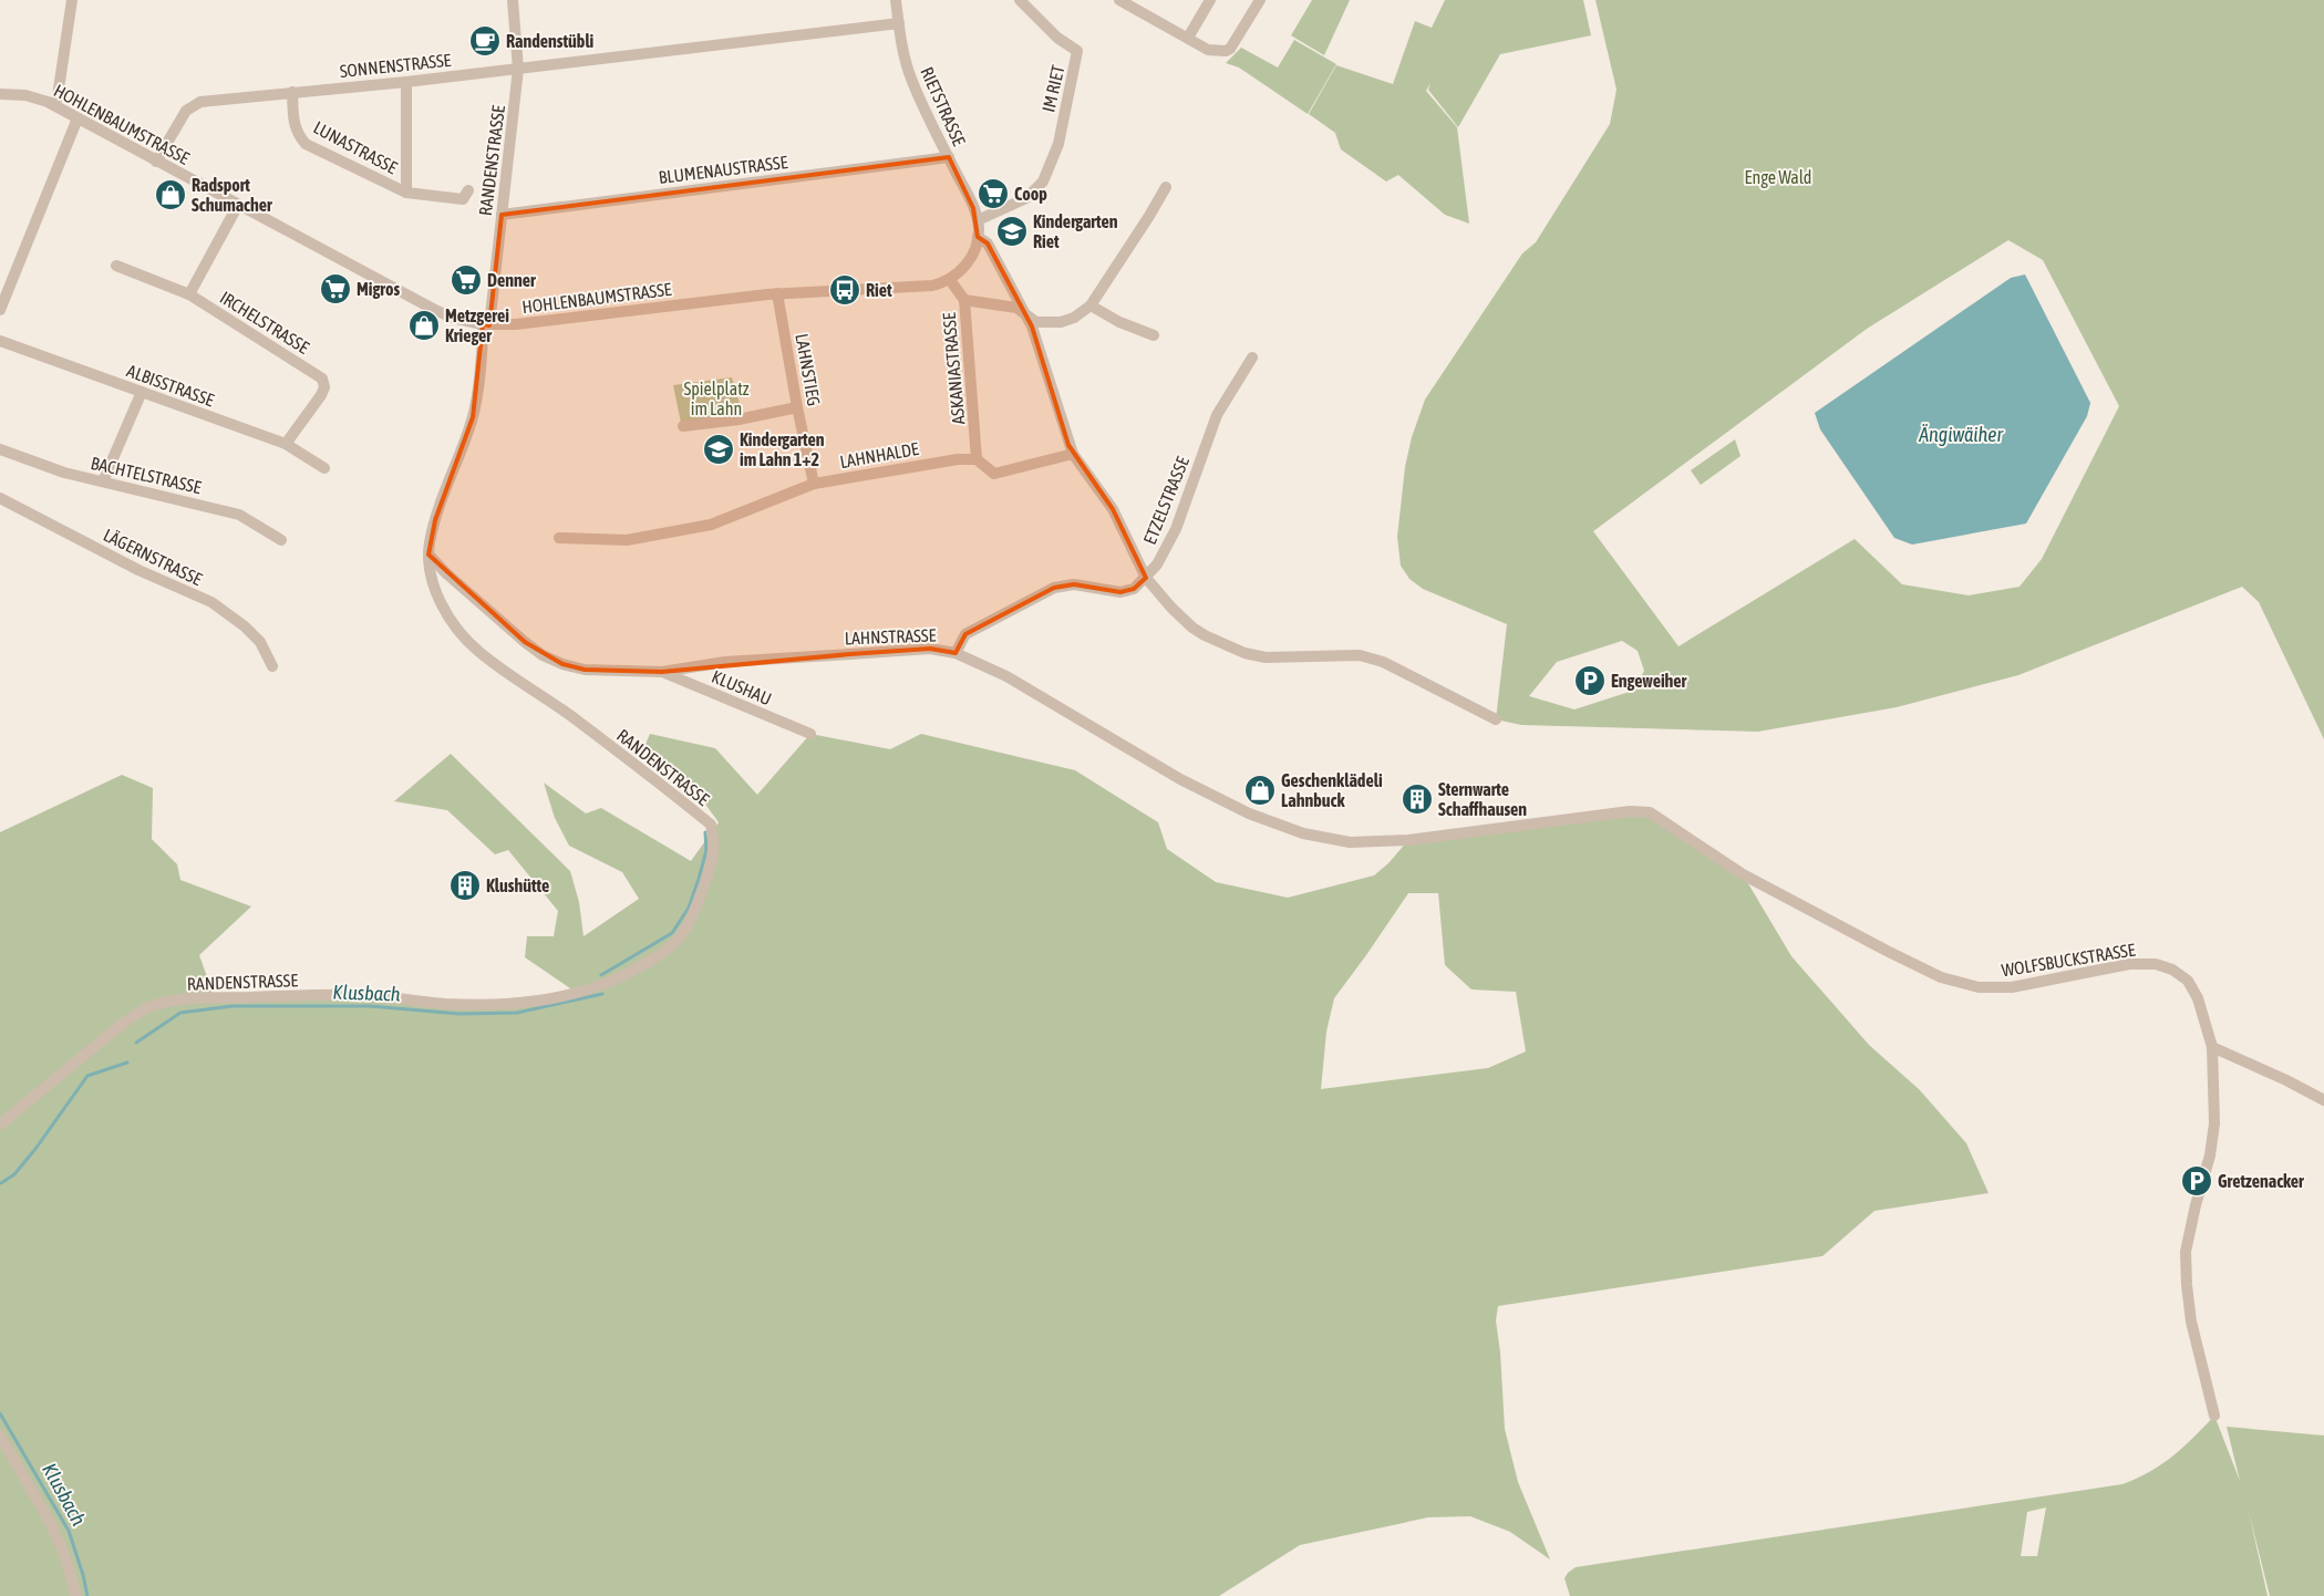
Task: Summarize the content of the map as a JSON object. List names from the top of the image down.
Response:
{
  "streets": {
    "street": [
      "SONNENSTRASSE",
      "IM RIET",
      "RIETSTRASSE",
      "HOHLENBAUMSTRASSE",
      "LUNASTRASSE",
      "RANDENSTRASSE",
      "BLUMENAUSTRASSE",
      "IRCHELSTRASSE",
      "ASKANIASTRASSE",
      "LAHNSTIEG",
      "ALBISSTRASSE",
      "LAHNHALDE",
      "BACHTELSTRASSE",
      "ETZELSTRASSE",
      "LÄGERNSTRASSE",
      "LAHNSTRASSE",
      "KLUSHAU",
      "WOLFSBUCKSTRASSE"
    ]
  },
  "crossings": [
    ["SONNENSTRASSE", "RIETSTRASSE"],
    ["SONNENSTRASSE", "HOHLENBAUMSTRASSE"],
    ["SONNENSTRASSE", "LUNASTRASSE"],
    ["SONNENSTRASSE", "RANDENSTRASSE"],
    ["IM RIET", "RIETSTRASSE"],
    ["RIETSTRASSE", "BLUMENAUSTRASSE"],
    ["HOHLENBAUMSTRASSE", "RANDENSTRASSE"],
    ["HOHLENBAUMSTRASSE", "ASKANIASTRASSE"],
    ["HOHLENBAUMSTRASSE", "LAHNSTIEG"],
    ["RANDENSTRASSE", "BLUMENAUSTRASSE"],
    ["RANDENSTRASSE", "LAHNSTRASSE"],
    ["IRCHELSTRASSE", "ALBISSTRASSE"],
    ["ASKANIASTRASSE", "LAHNHALDE"],
    ["LAHNSTIEG", "LAHNHALDE"],
    ["ETZELSTRASSE", "LAHNSTRASSE"],
    ["LAHNSTRASSE", "KLUSHAU"],
    ["LAHNSTRASSE", "WOLFSBUCKSTRASSE"]
  ],
  "water": ["Ängiwäiher", "Klusbach"],
  "parks": ["Enge Wald", "Spielplatz im Lahn"],
  "places": {
    "cafe": ["Randenstübli"],
    "supermarket": ["Coop", "Denner", "Migros"],
    "shop": ["Radsport Schumacher", "Metzgerei Krieger", "Geschenklädeli Lahnbuck"],
    "school or university": ["Kindergarten Riet", "Kindergarten im Lahn 1+2"],
    "bus stop": ["Riet"],
    "parking": ["Engeweiher", "Gretzenacker"],
    "building": ["Sternwarte Schaffhausen", "Klushütte"]
  }
}
